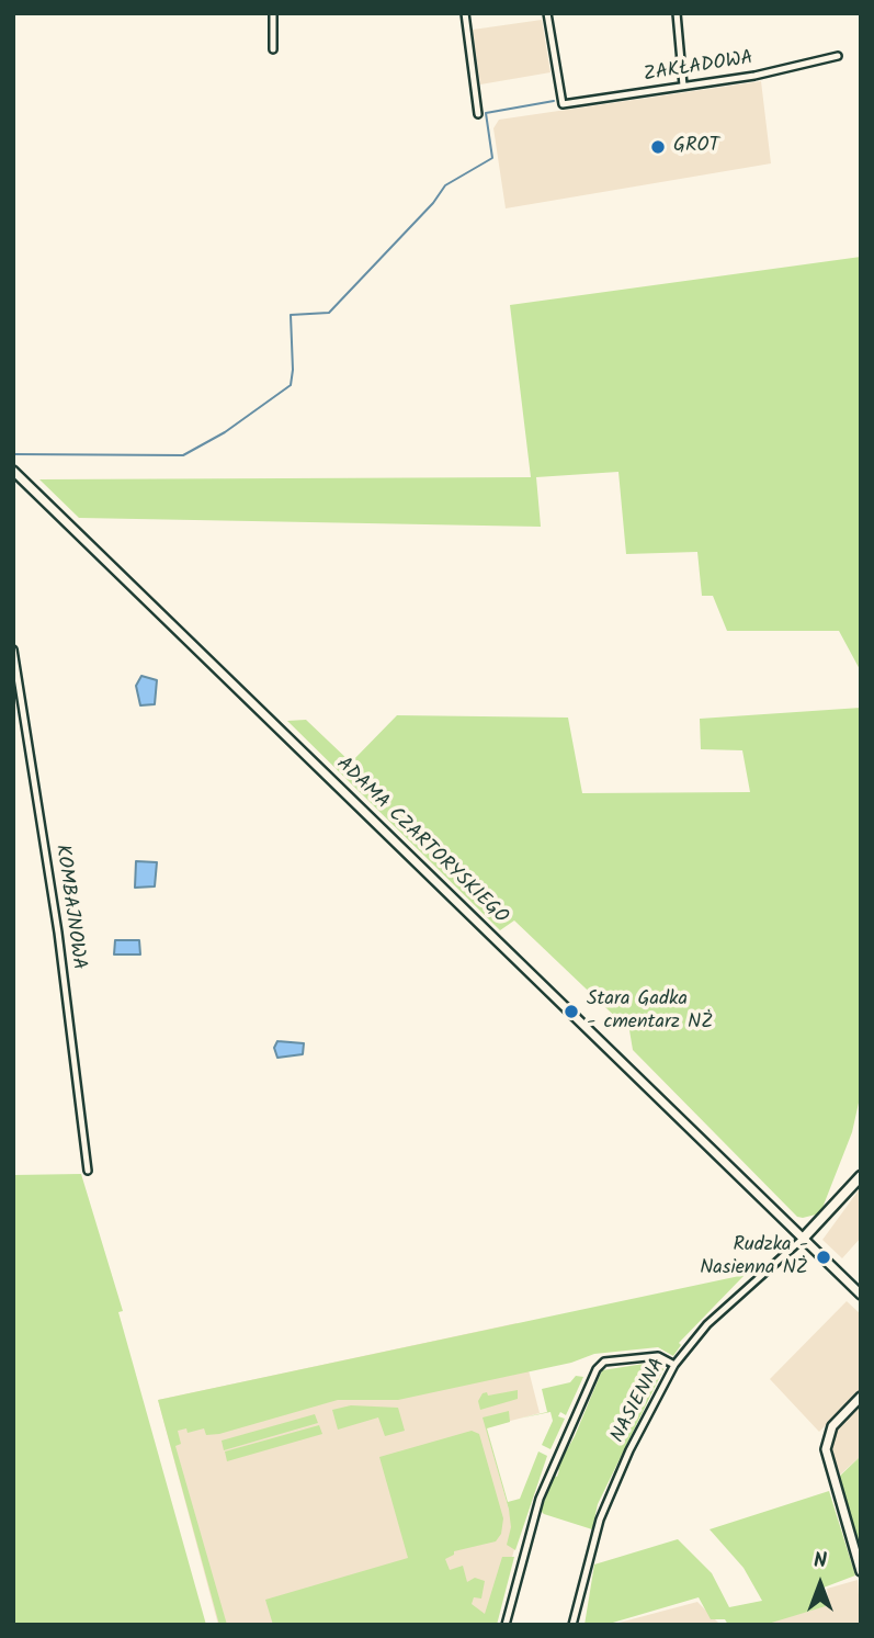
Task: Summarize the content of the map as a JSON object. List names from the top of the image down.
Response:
{
  "streets": {
    "street": [
      "ZAKŁADOWA",
      "ADAMA CZARTORYSKIEGO",
      "KOMBAJNOWA",
      "NASIENNA"
    ]
  },
  "crossings": [
    ["ADAMA CZARTORYSKIEGO", "NASIENNA"]
  ],
  "places": ["GROT", "Stara Gadka - cmentarz NŻ", "Rudzka - Nasienna NŻ"],
  "north": "top"
}
